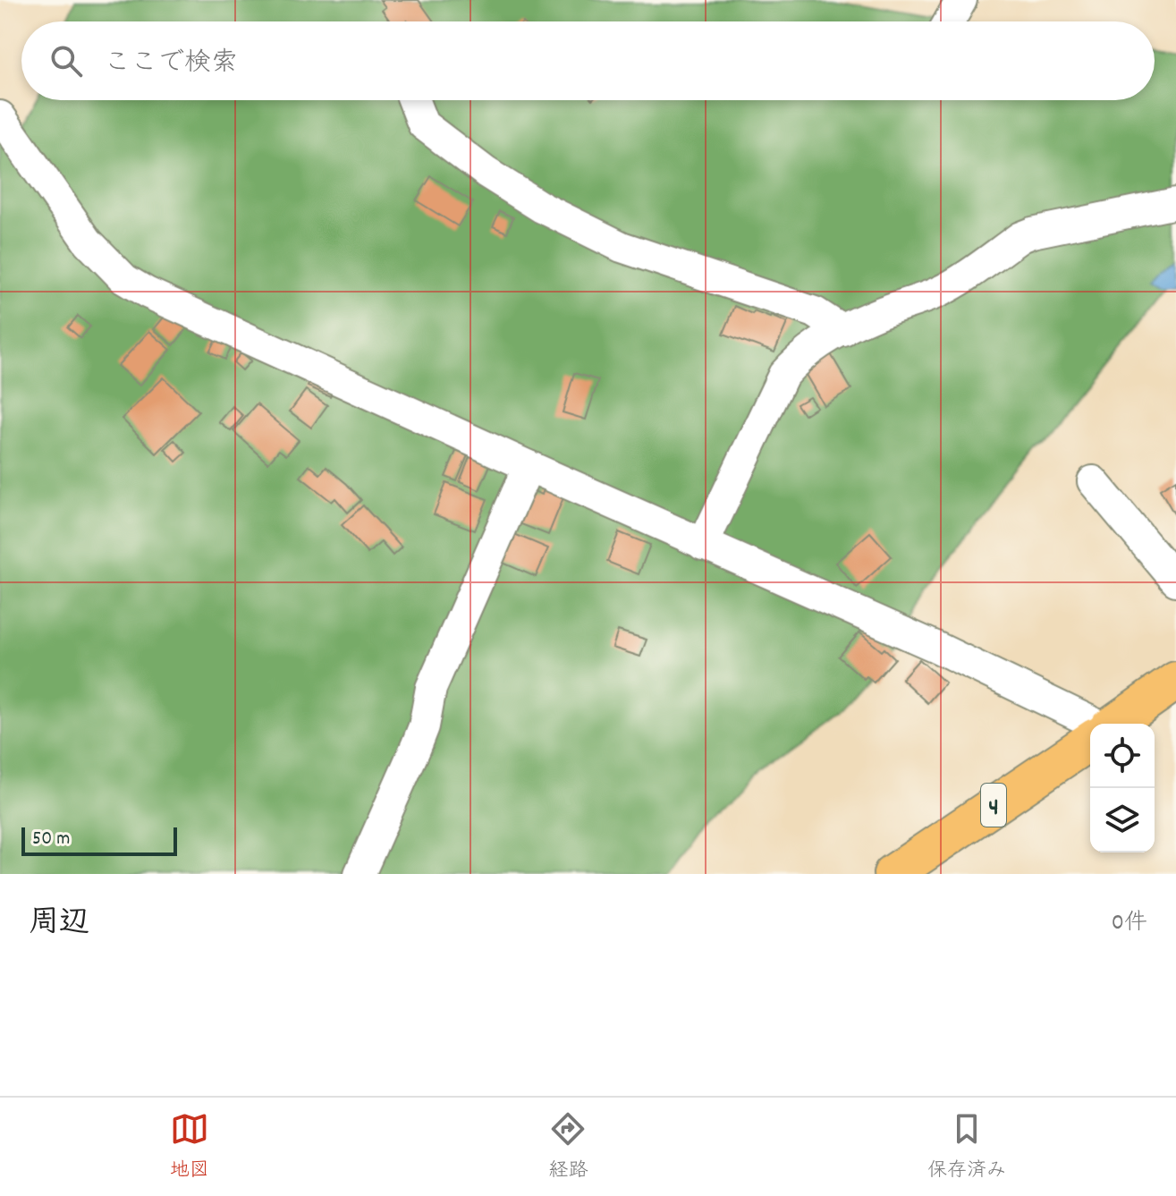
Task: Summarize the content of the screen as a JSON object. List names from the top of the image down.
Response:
{
  "streets": {
    "main road": ["4"]
  },
  "scale_bar": "50 m",
  "page": {
    "search": "ここで検索",
    "scale": "50 m",
    "heading": ["周辺", "0件"],
    "nav": ["地図", "経路", "保存済み"]
  }
}
